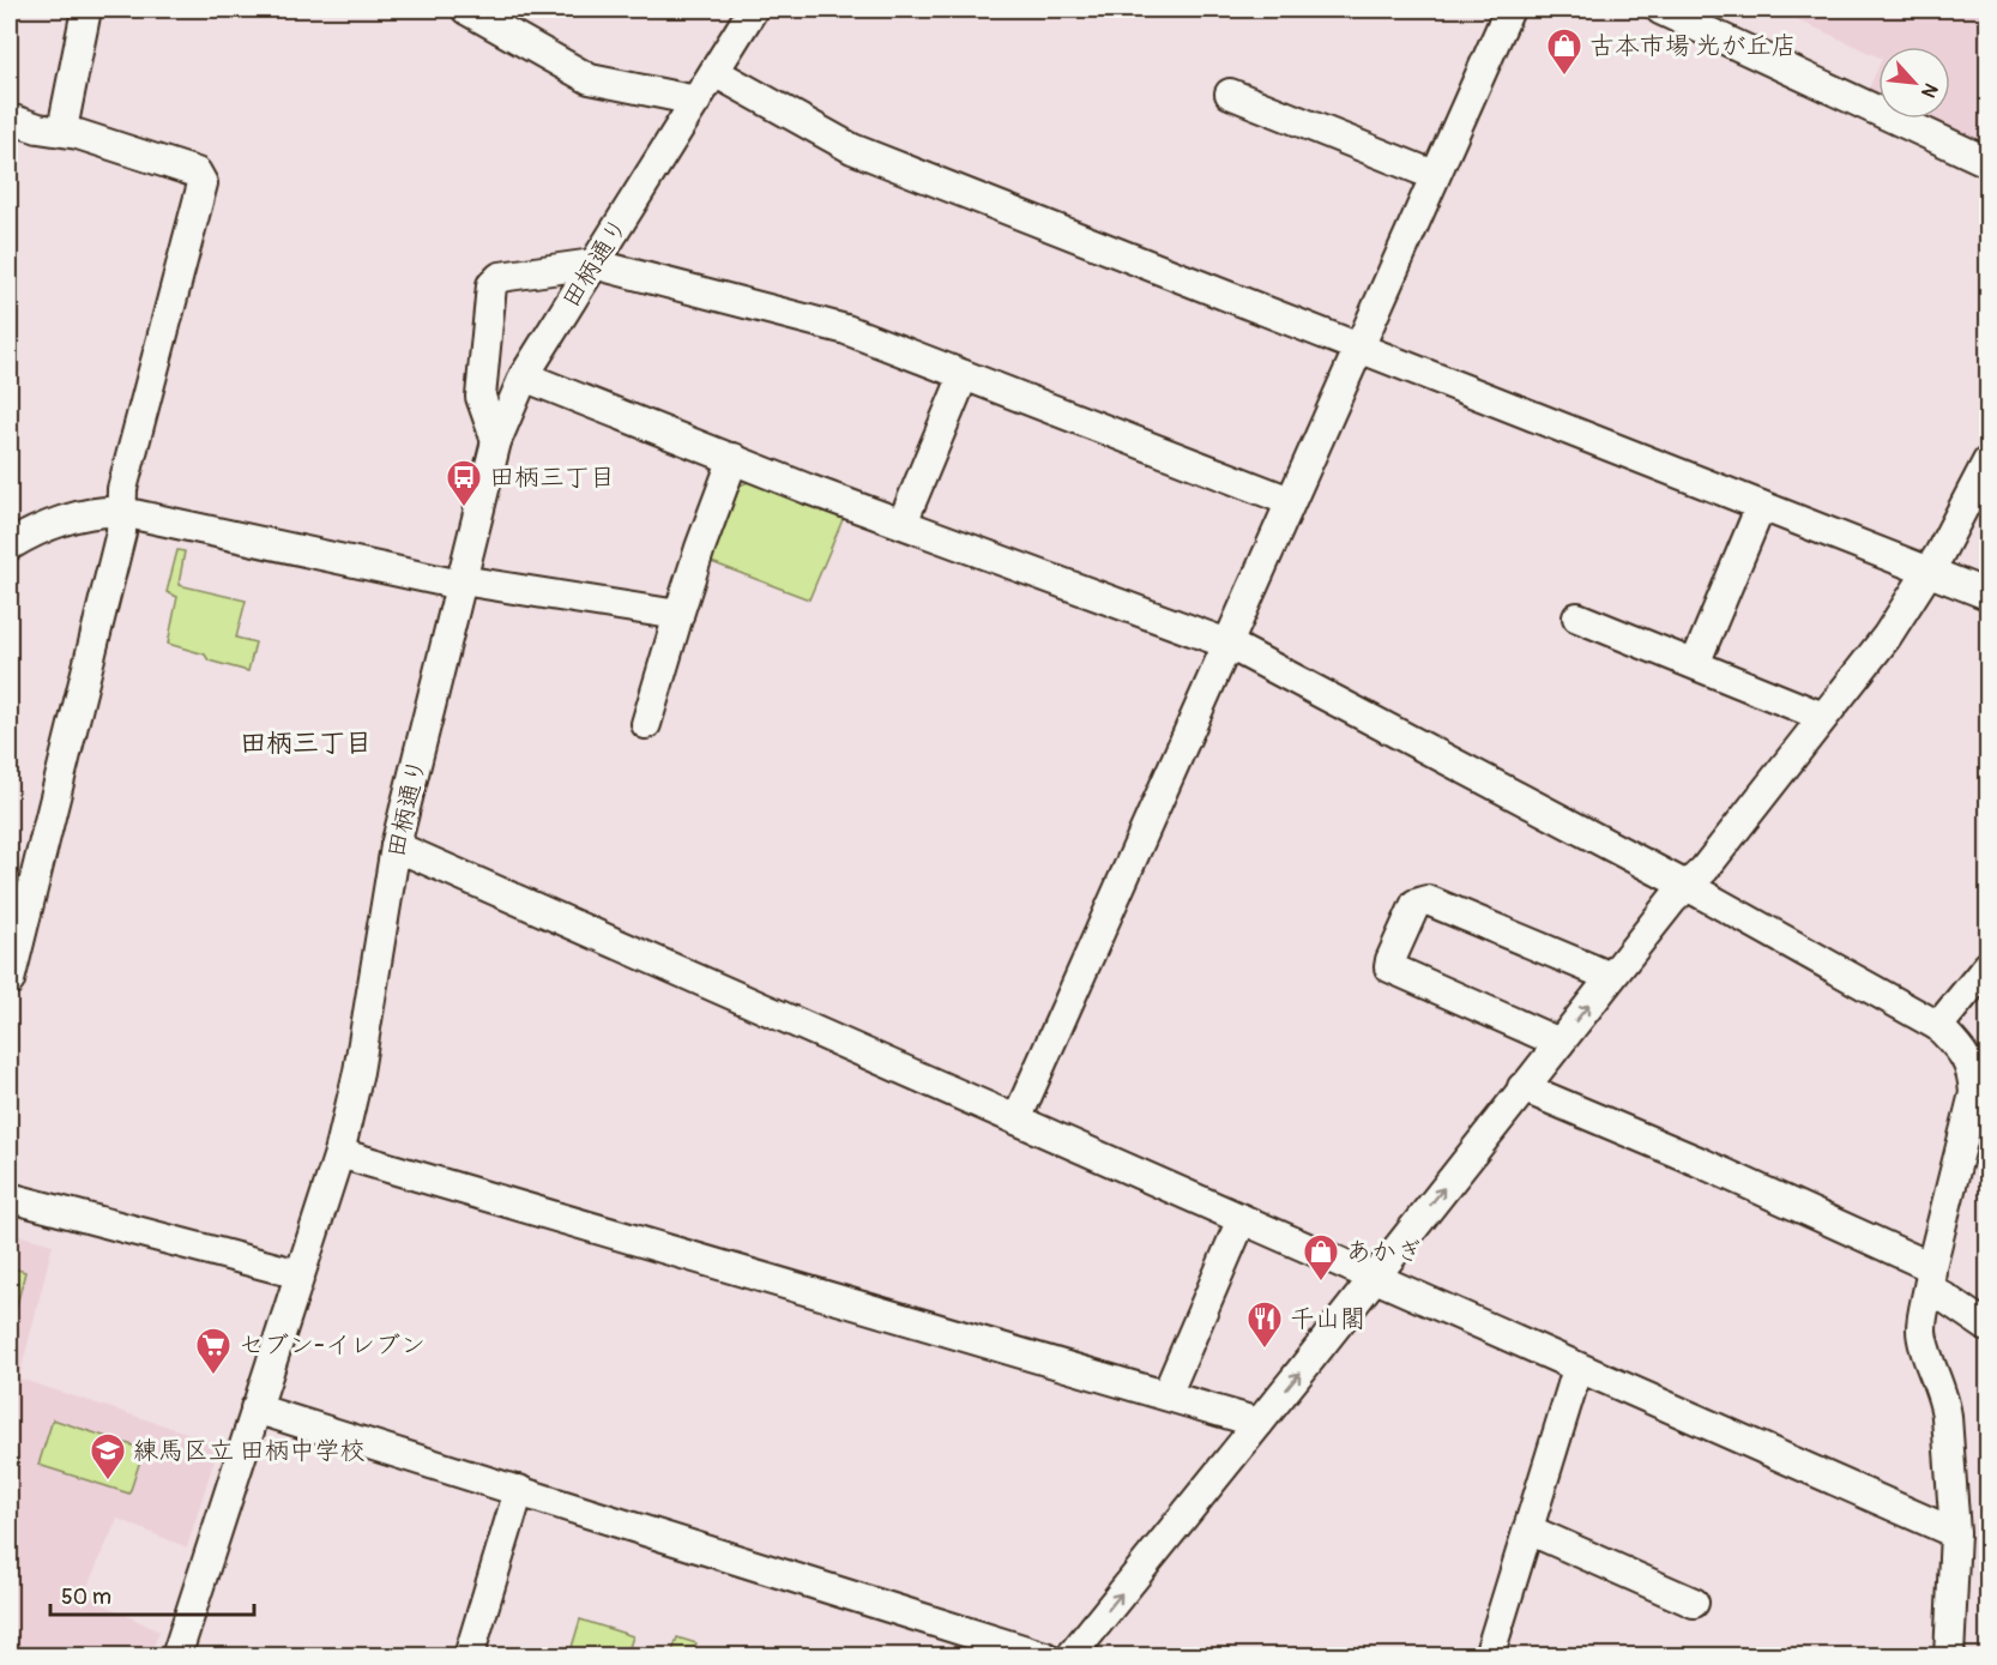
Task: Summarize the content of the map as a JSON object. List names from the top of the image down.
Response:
{
  "streets": {
    "street": ["田柄通り"]
  },
  "districts": ["田柄三丁目"],
  "places": {
    "shop": ["古本市場 光が丘店", "あかぎ"],
    "bus stop": ["田柄三丁目"],
    "restaurant": ["千山閣"],
    "supermarket": ["セブン-イレブン"],
    "school or university": ["練馬区立 田柄中学校"]
  },
  "scale_bar": "50 m",
  "north": "bottom right"
}
